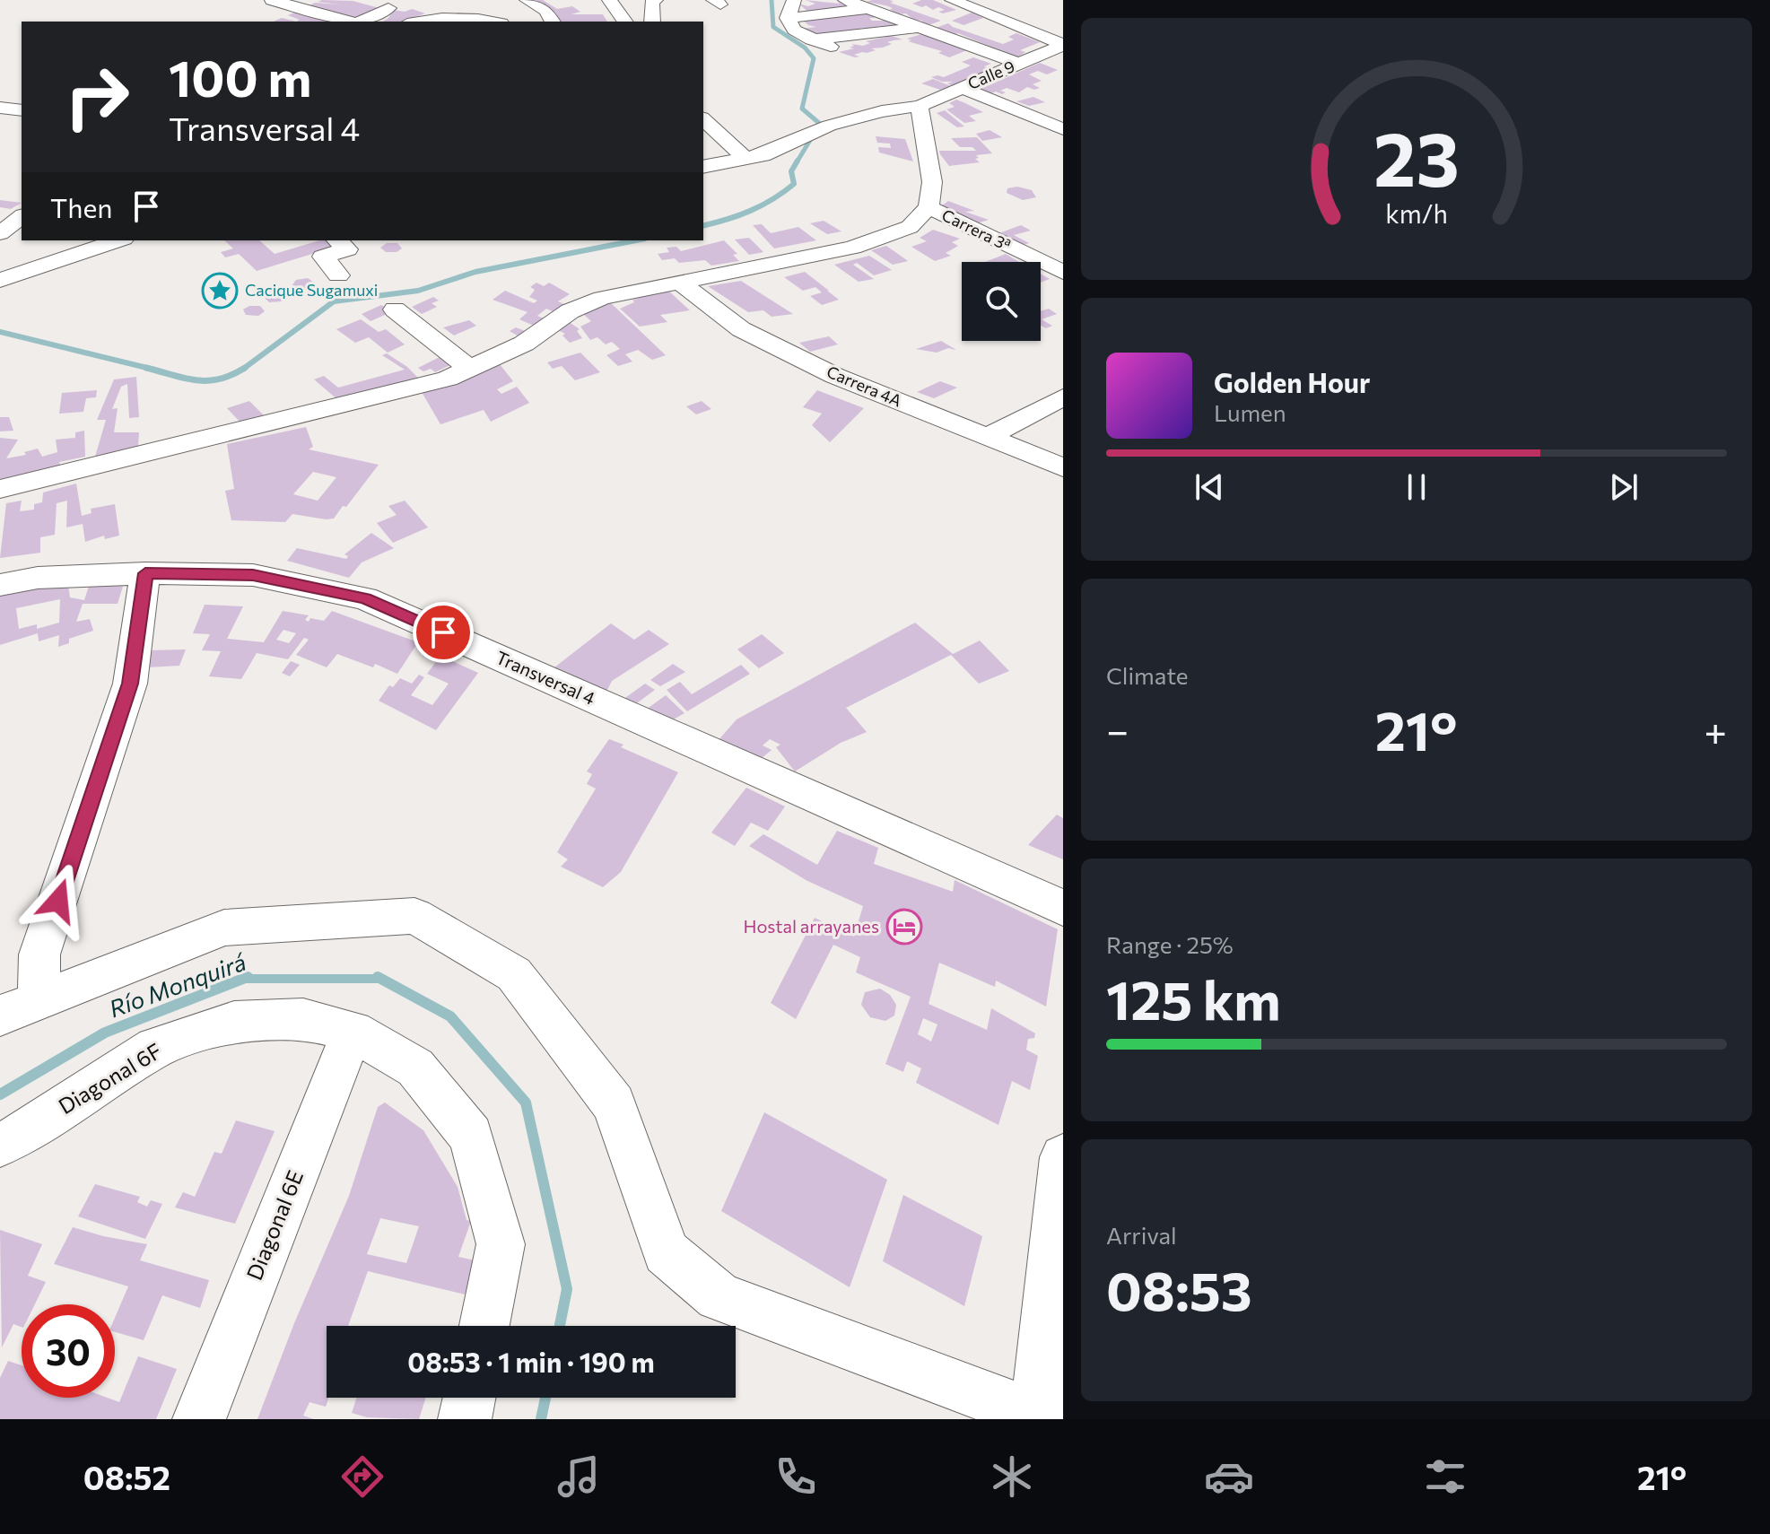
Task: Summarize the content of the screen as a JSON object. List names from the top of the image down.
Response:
{
  "streets": {
    "street": [
      "Calle 9",
      "Carrera 3ª",
      "Carrera 4A",
      "Transversal 4",
      "Diagonal 6F",
      "Diagonal 6E"
    ]
  },
  "crossings": [
    ["Diagonal 6F", "Diagonal 6E"]
  ],
  "water": ["Río Monquirá"],
  "places": {
    "place": ["Cacique Sugamuxi"],
    "hotel": ["Hostal arrayanes"]
  },
  "page": {
    "turn": ["100 m", "Transversal 4"],
    "then": "Then",
    "song": ["Golden Hour", "Lumen"],
    "tile": [
      "Climate",
      ["Range · 25%", "125 km"],
      ["Arrival", "08:53"]
    ],
    "heat": ["−", "21°", "+"],
    "limit": "30",
    "trip": "08:53 · 1 min · 190 m",
    "tabs": ["08:52", "21°"],
    "gauge": ["23", "km/h"]
  }
}
